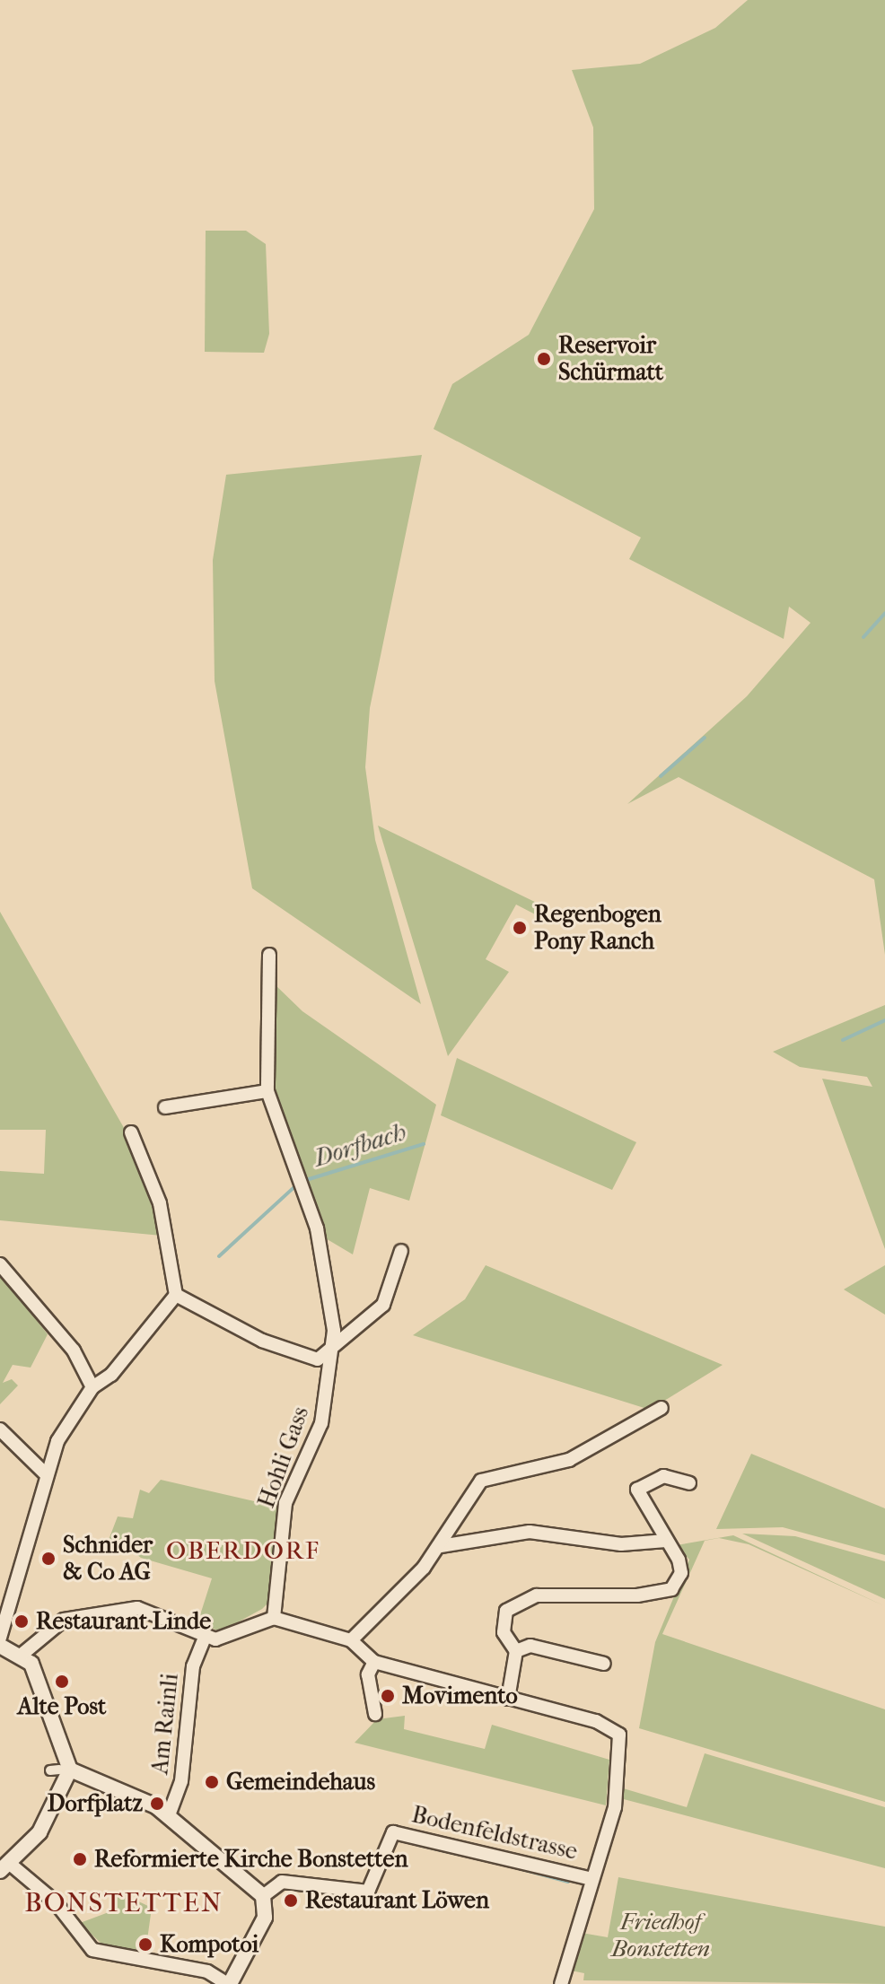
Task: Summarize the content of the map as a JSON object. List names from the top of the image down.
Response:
{
  "streets": {
    "street": ["Hohli Gass", "Am Rainli", "Bodenfeldstrasse"]
  },
  "districts": ["OBERDORF", "BONSTETTEN"],
  "water": ["Dorfbach"],
  "parks": ["Friedhof Bonstetten"],
  "places": [
    "Reservoir Schürmatt",
    "Regenbogen Pony Ranch",
    "Schnider & Co AG",
    "Restaurant Linde",
    "Alte Post",
    "Movimento",
    "Gemeindehaus",
    "Dorfplatz",
    "Reformierte Kirche Bonstetten",
    "Restaurant Löwen",
    "Kompotoi"
  ]
}
